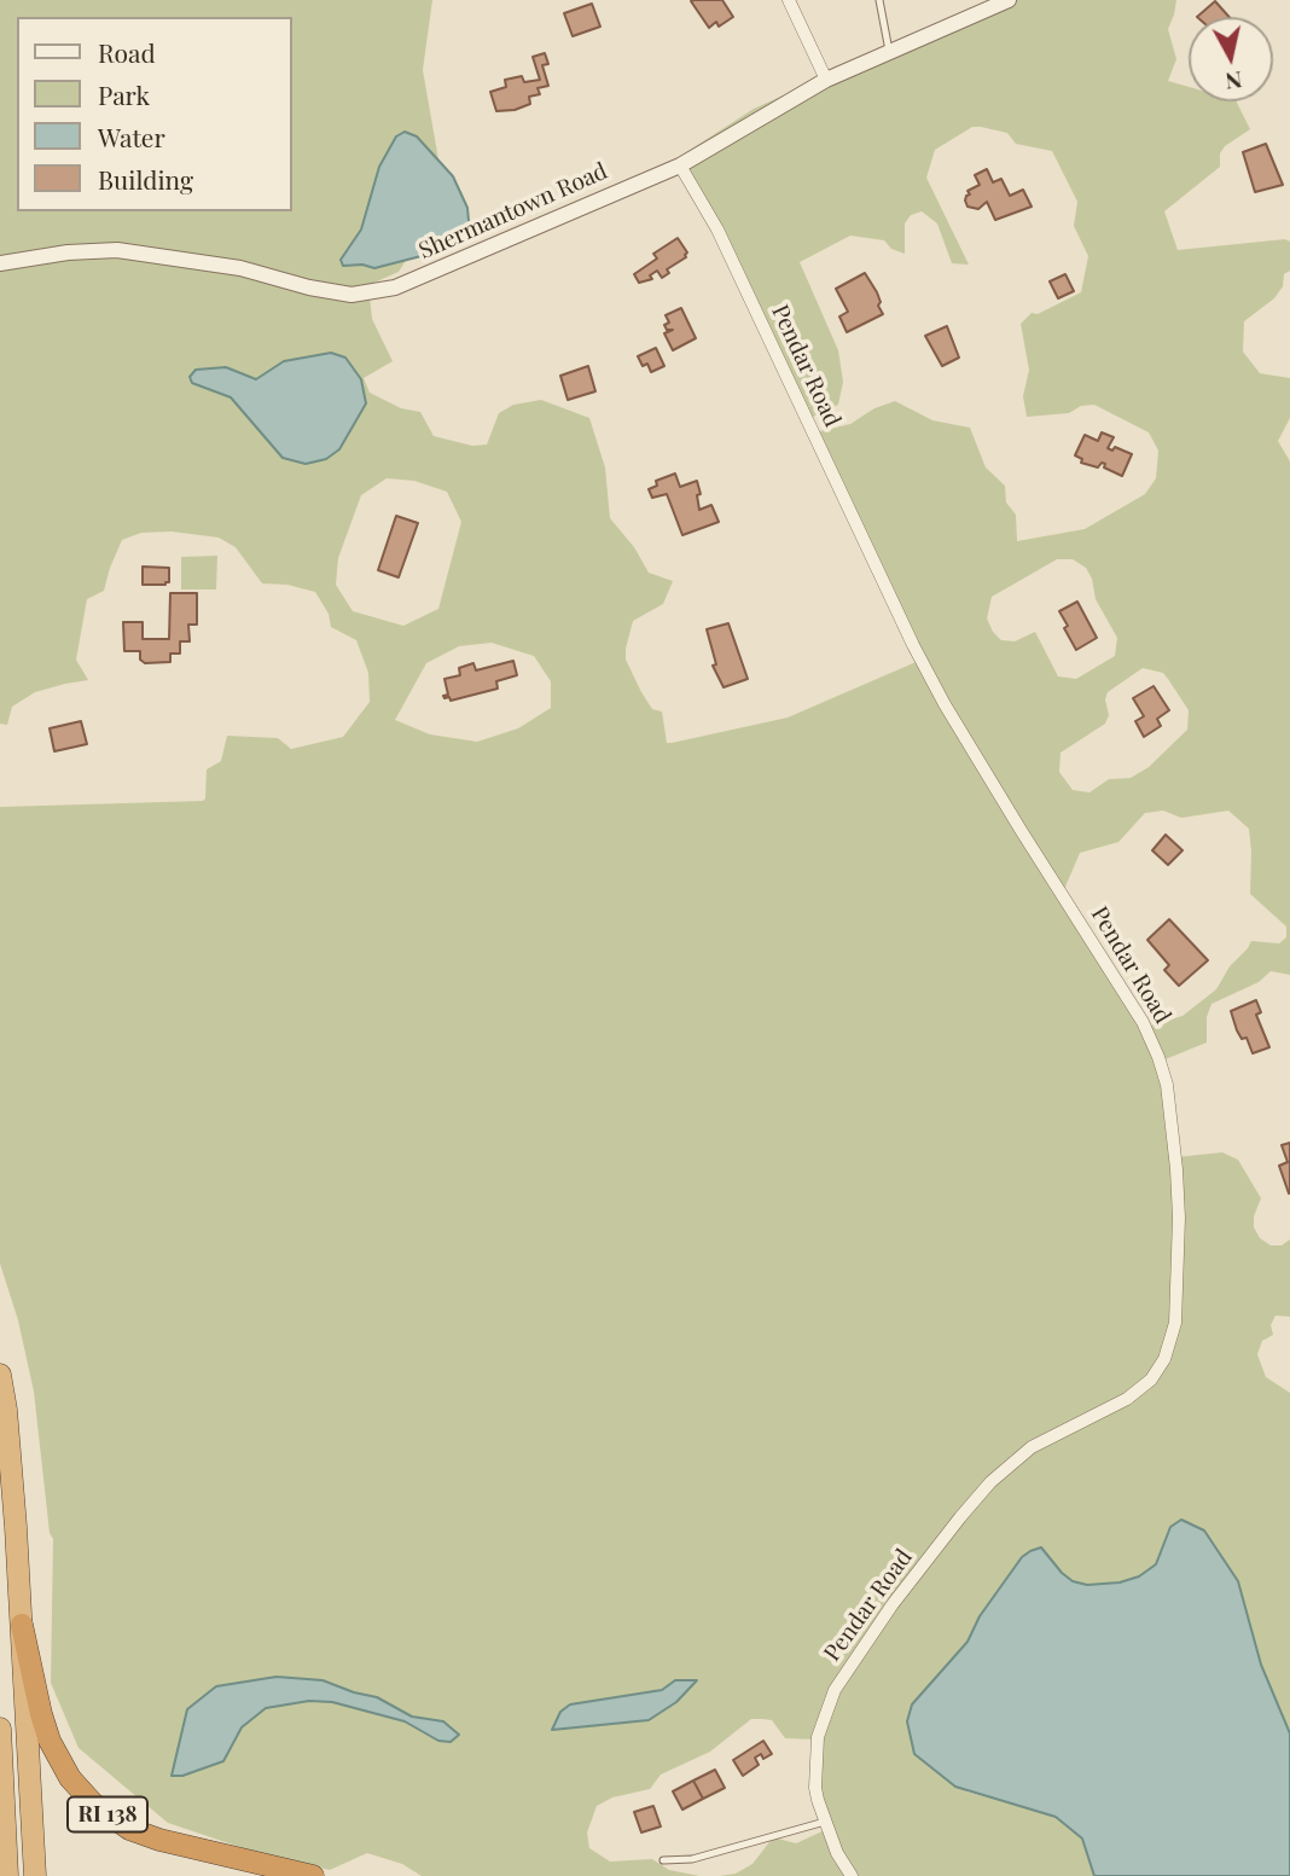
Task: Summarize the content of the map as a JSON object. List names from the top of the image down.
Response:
{
  "streets": {
    "highway": ["RI 138"],
    "street": ["Shermantown Road", "Pendar Road"]
  },
  "crossings": [
    ["Shermantown Road", "Pendar Road"]
  ],
  "legend": [
    "Road",
    "Park",
    "Water",
    "Building"
  ],
  "north": "bottom"
}
